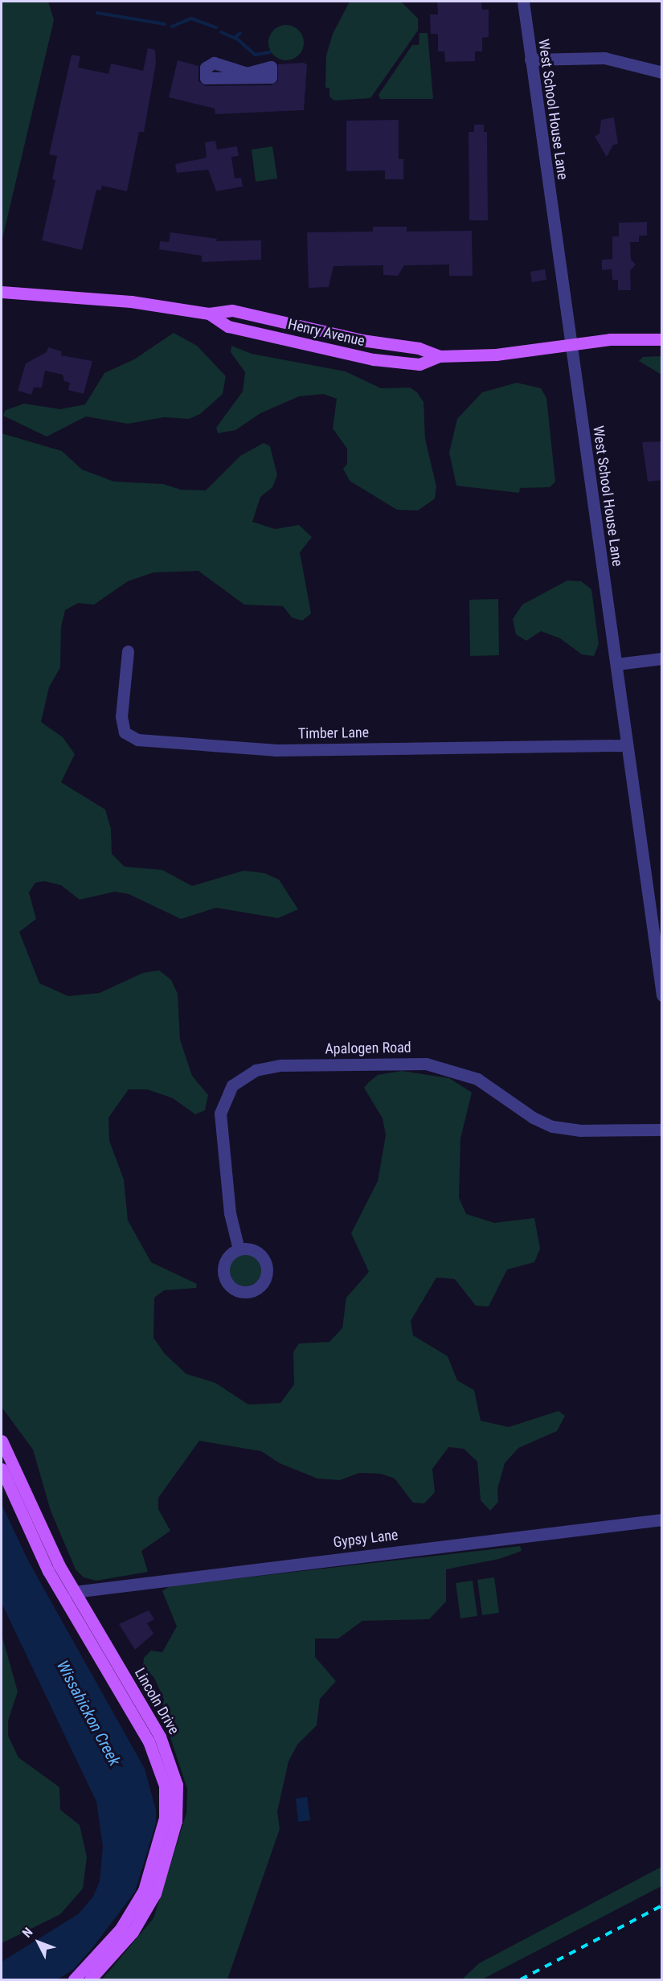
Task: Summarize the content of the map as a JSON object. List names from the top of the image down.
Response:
{
  "streets": {
    "main road": ["Henry Avenue", "Lincoln Drive"],
    "street": [
      "West School House Lane",
      "Timber Lane",
      "Apalogen Road",
      "Gypsy Lane"
    ]
  },
  "crossings": [
    ["West School House Lane", "Henry Avenue"],
    ["West School House Lane", "Timber Lane"],
    ["Gypsy Lane", "Lincoln Drive"]
  ],
  "water": ["Wissahickon Creek"],
  "north": "top left"
}
